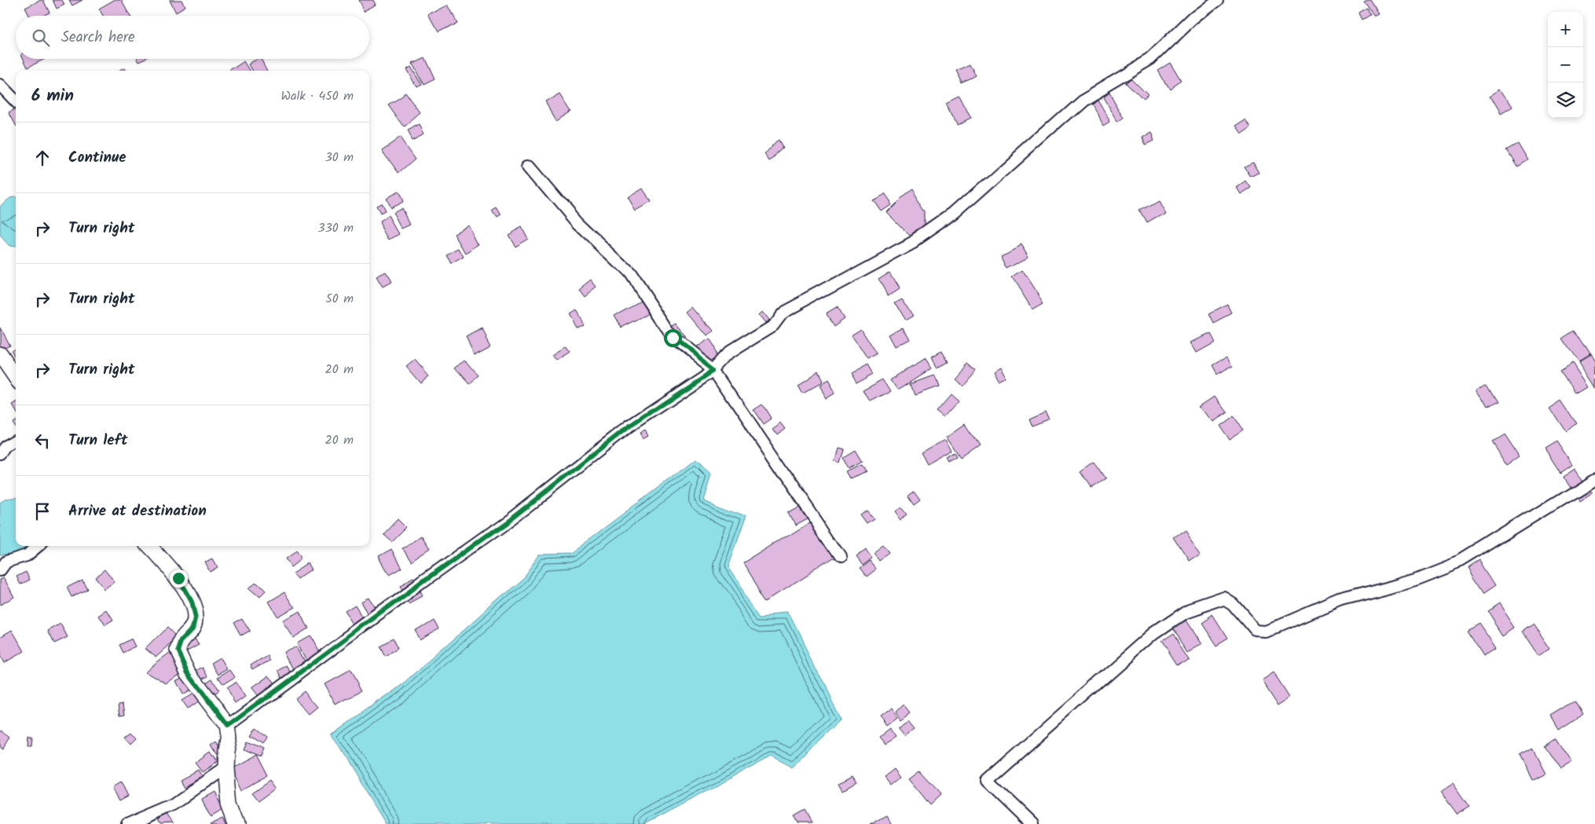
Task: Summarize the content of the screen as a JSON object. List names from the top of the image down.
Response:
{
  "page": {
    "map_buttons": ["+", "−"],
    "search": "Search here",
    "heading": ["6 min", "Walk · 450 m"],
    "list": [
      ["Continue", "30 m"],
      ["Turn right", "330 m"],
      ["Turn right", "50 m"],
      ["Turn right", "20 m"],
      ["Turn left", "20 m"],
      "Arrive at destination"
    ]
  }
}
